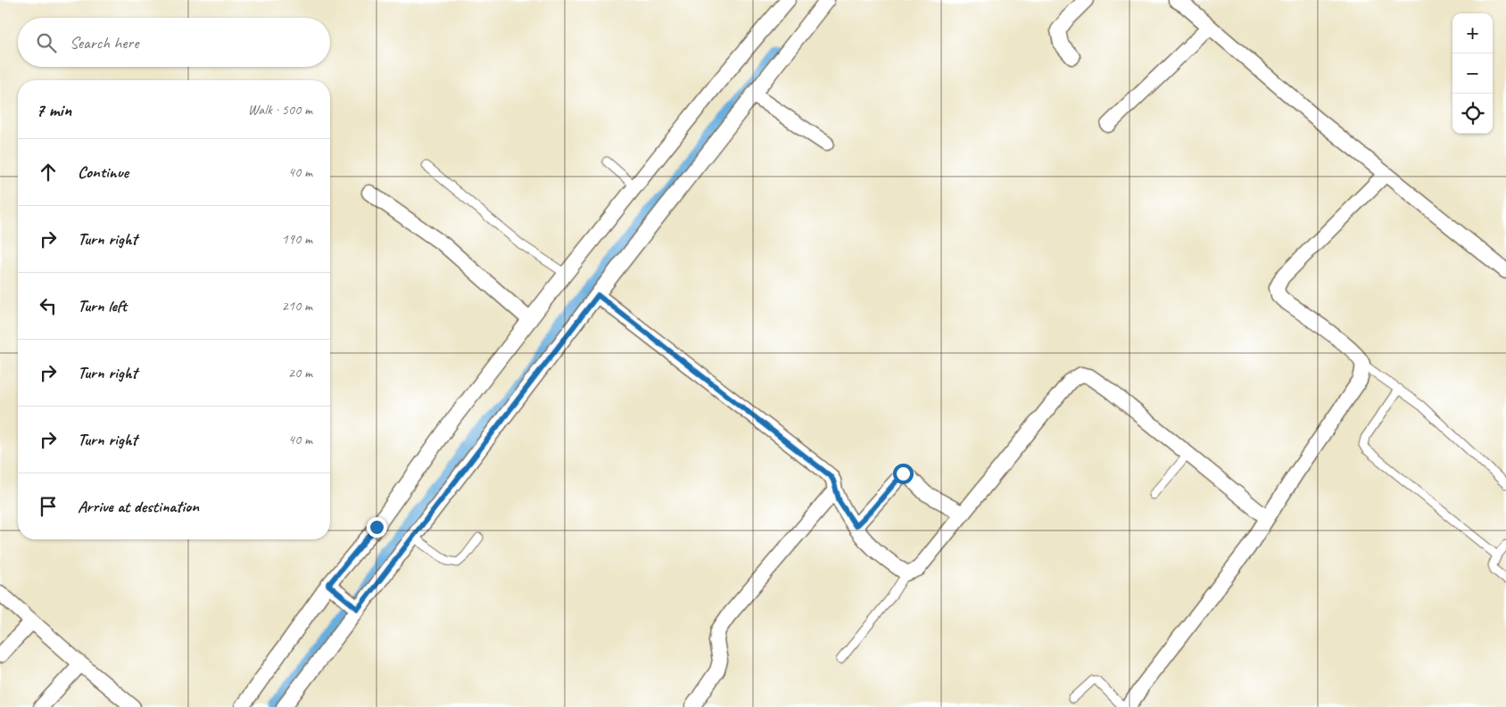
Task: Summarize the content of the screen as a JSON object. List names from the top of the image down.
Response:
{
  "page": {
    "map_buttons": ["+", "−"],
    "search": "Search here",
    "heading": ["7 min", "Walk · 500 m"],
    "list": [
      ["Continue", "40 m"],
      ["Turn right", "190 m"],
      ["Turn left", "210 m"],
      ["Turn right", "20 m"],
      ["Turn right", "40 m"],
      "Arrive at destination"
    ]
  }
}
